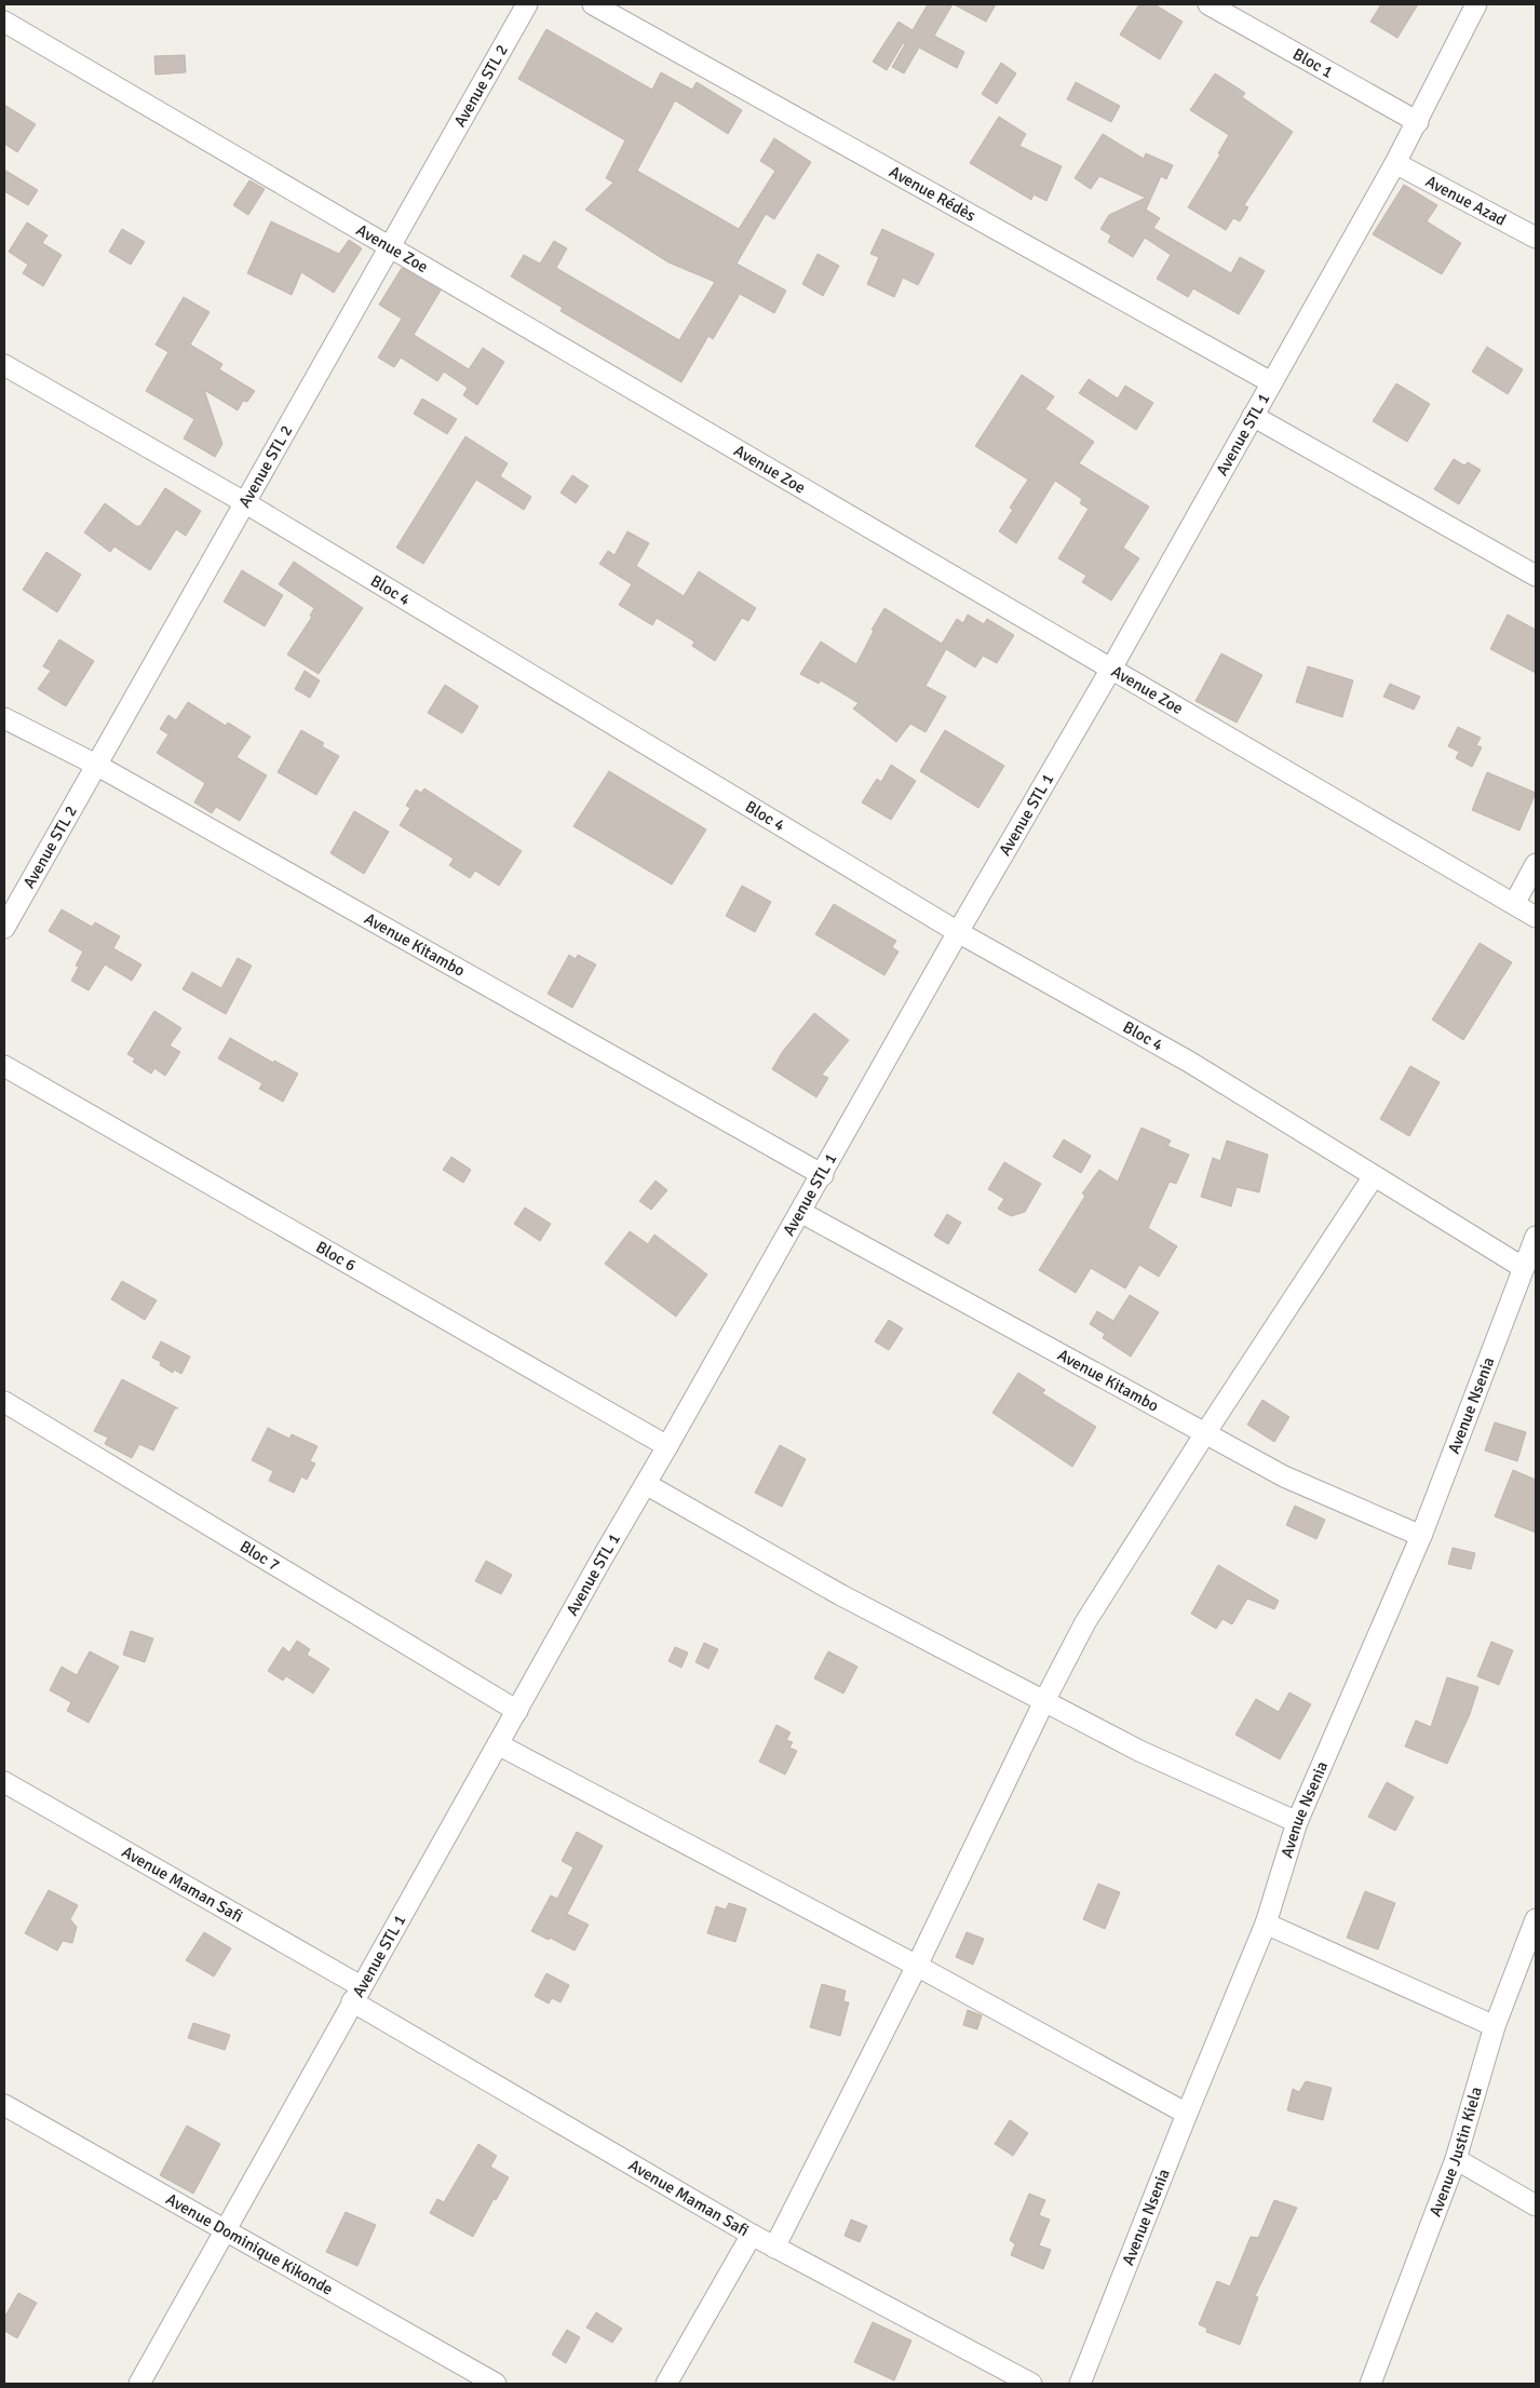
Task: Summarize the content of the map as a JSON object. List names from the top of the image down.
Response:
{
  "streets": {
    "street": [
      "Bloc 1",
      "Avenue STL 2",
      "Avenue Rédès",
      "Avenue Azad",
      "Avenue Zoe",
      "Avenue STL 1",
      "Bloc 4",
      "Avenue Kitambo",
      "Bloc 6",
      "Avenue Nsenia",
      "Bloc 7",
      "Avenue Maman Safi",
      "Avenue Justin Kiela",
      "Avenue Dominique Kikonde"
    ]
  },
  "crossings": [
    ["Bloc 1", "Avenue STL 1"],
    ["Avenue STL 2", "Avenue Zoe"],
    ["Avenue STL 2", "Bloc 4"],
    ["Avenue STL 2", "Avenue Kitambo"],
    ["Avenue Rédès", "Avenue STL 1"],
    ["Avenue Azad", "Avenue STL 1"],
    ["Avenue Zoe", "Avenue STL 1"],
    ["Avenue STL 1", "Bloc 4"],
    ["Avenue STL 1", "Avenue Kitambo"],
    ["Avenue STL 1", "Bloc 6"],
    ["Avenue STL 1", "Bloc 7"],
    ["Avenue STL 1", "Avenue Maman Safi"],
    ["Avenue STL 1", "Avenue Dominique Kikonde"],
    ["Bloc 4", "Avenue Nsenia"],
    ["Avenue Kitambo", "Avenue Nsenia"]
  ]
}
